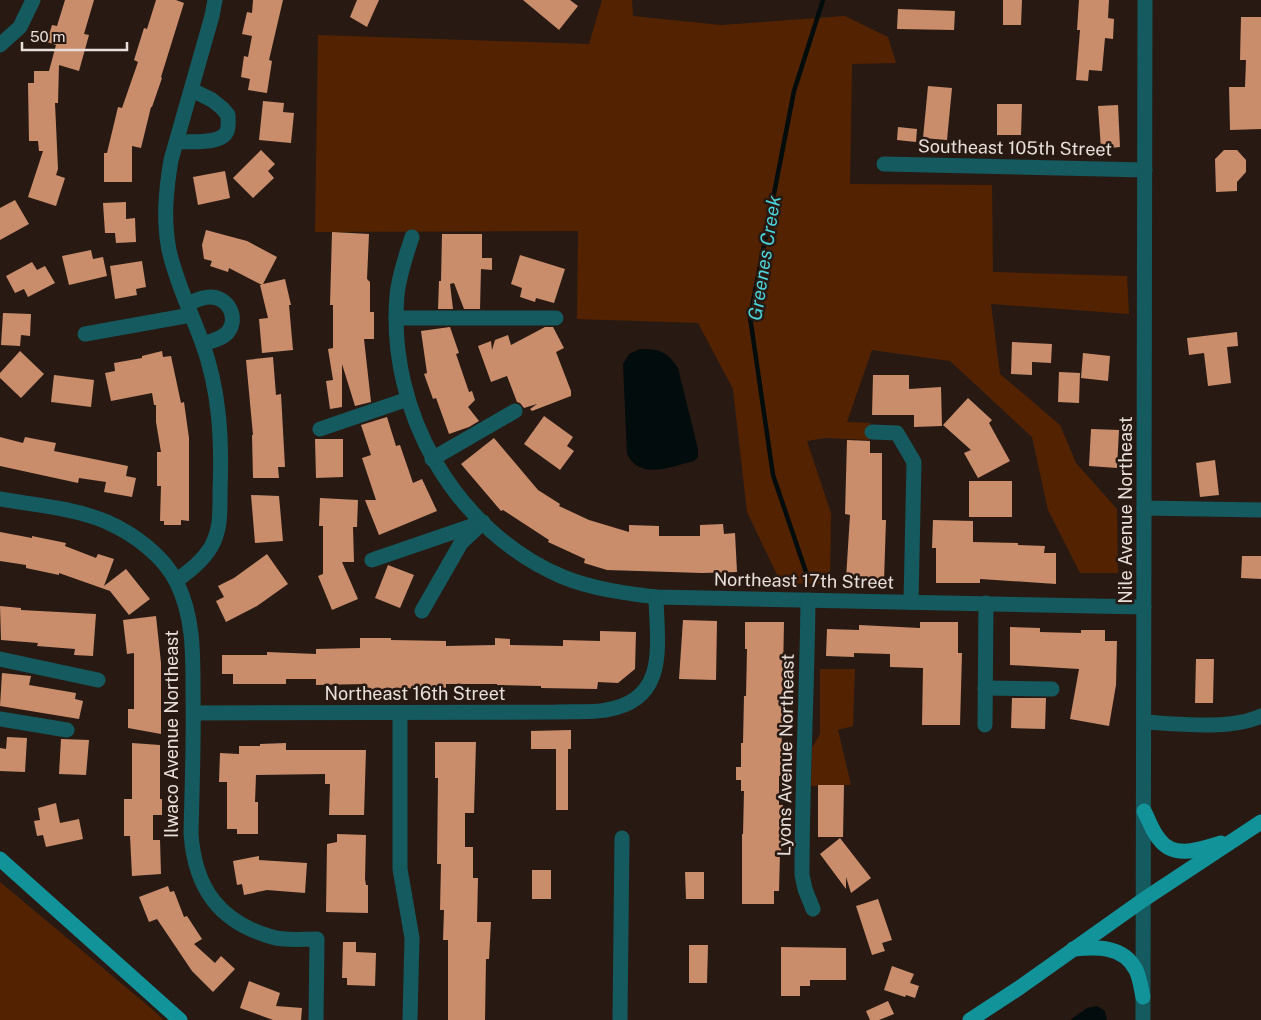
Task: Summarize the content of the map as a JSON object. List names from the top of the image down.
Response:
{
  "streets": {
    "street": [
      "Southeast 105th Street",
      "Nile Avenue Northeast",
      "Northeast 17th Street",
      "Northeast 16th Street",
      "Ilwaco Avenue Northeast",
      "Lyons Avenue Northeast"
    ]
  },
  "crossings": [
    ["Southeast 105th Street", "Nile Avenue Northeast"],
    ["Nile Avenue Northeast", "Northeast 17th Street"],
    ["Northeast 17th Street", "Northeast 16th Street"],
    ["Northeast 17th Street", "Lyons Avenue Northeast"],
    ["Northeast 16th Street", "Ilwaco Avenue Northeast"]
  ],
  "water": ["Greenes Creek"],
  "scale_bar": "50 m"
}
